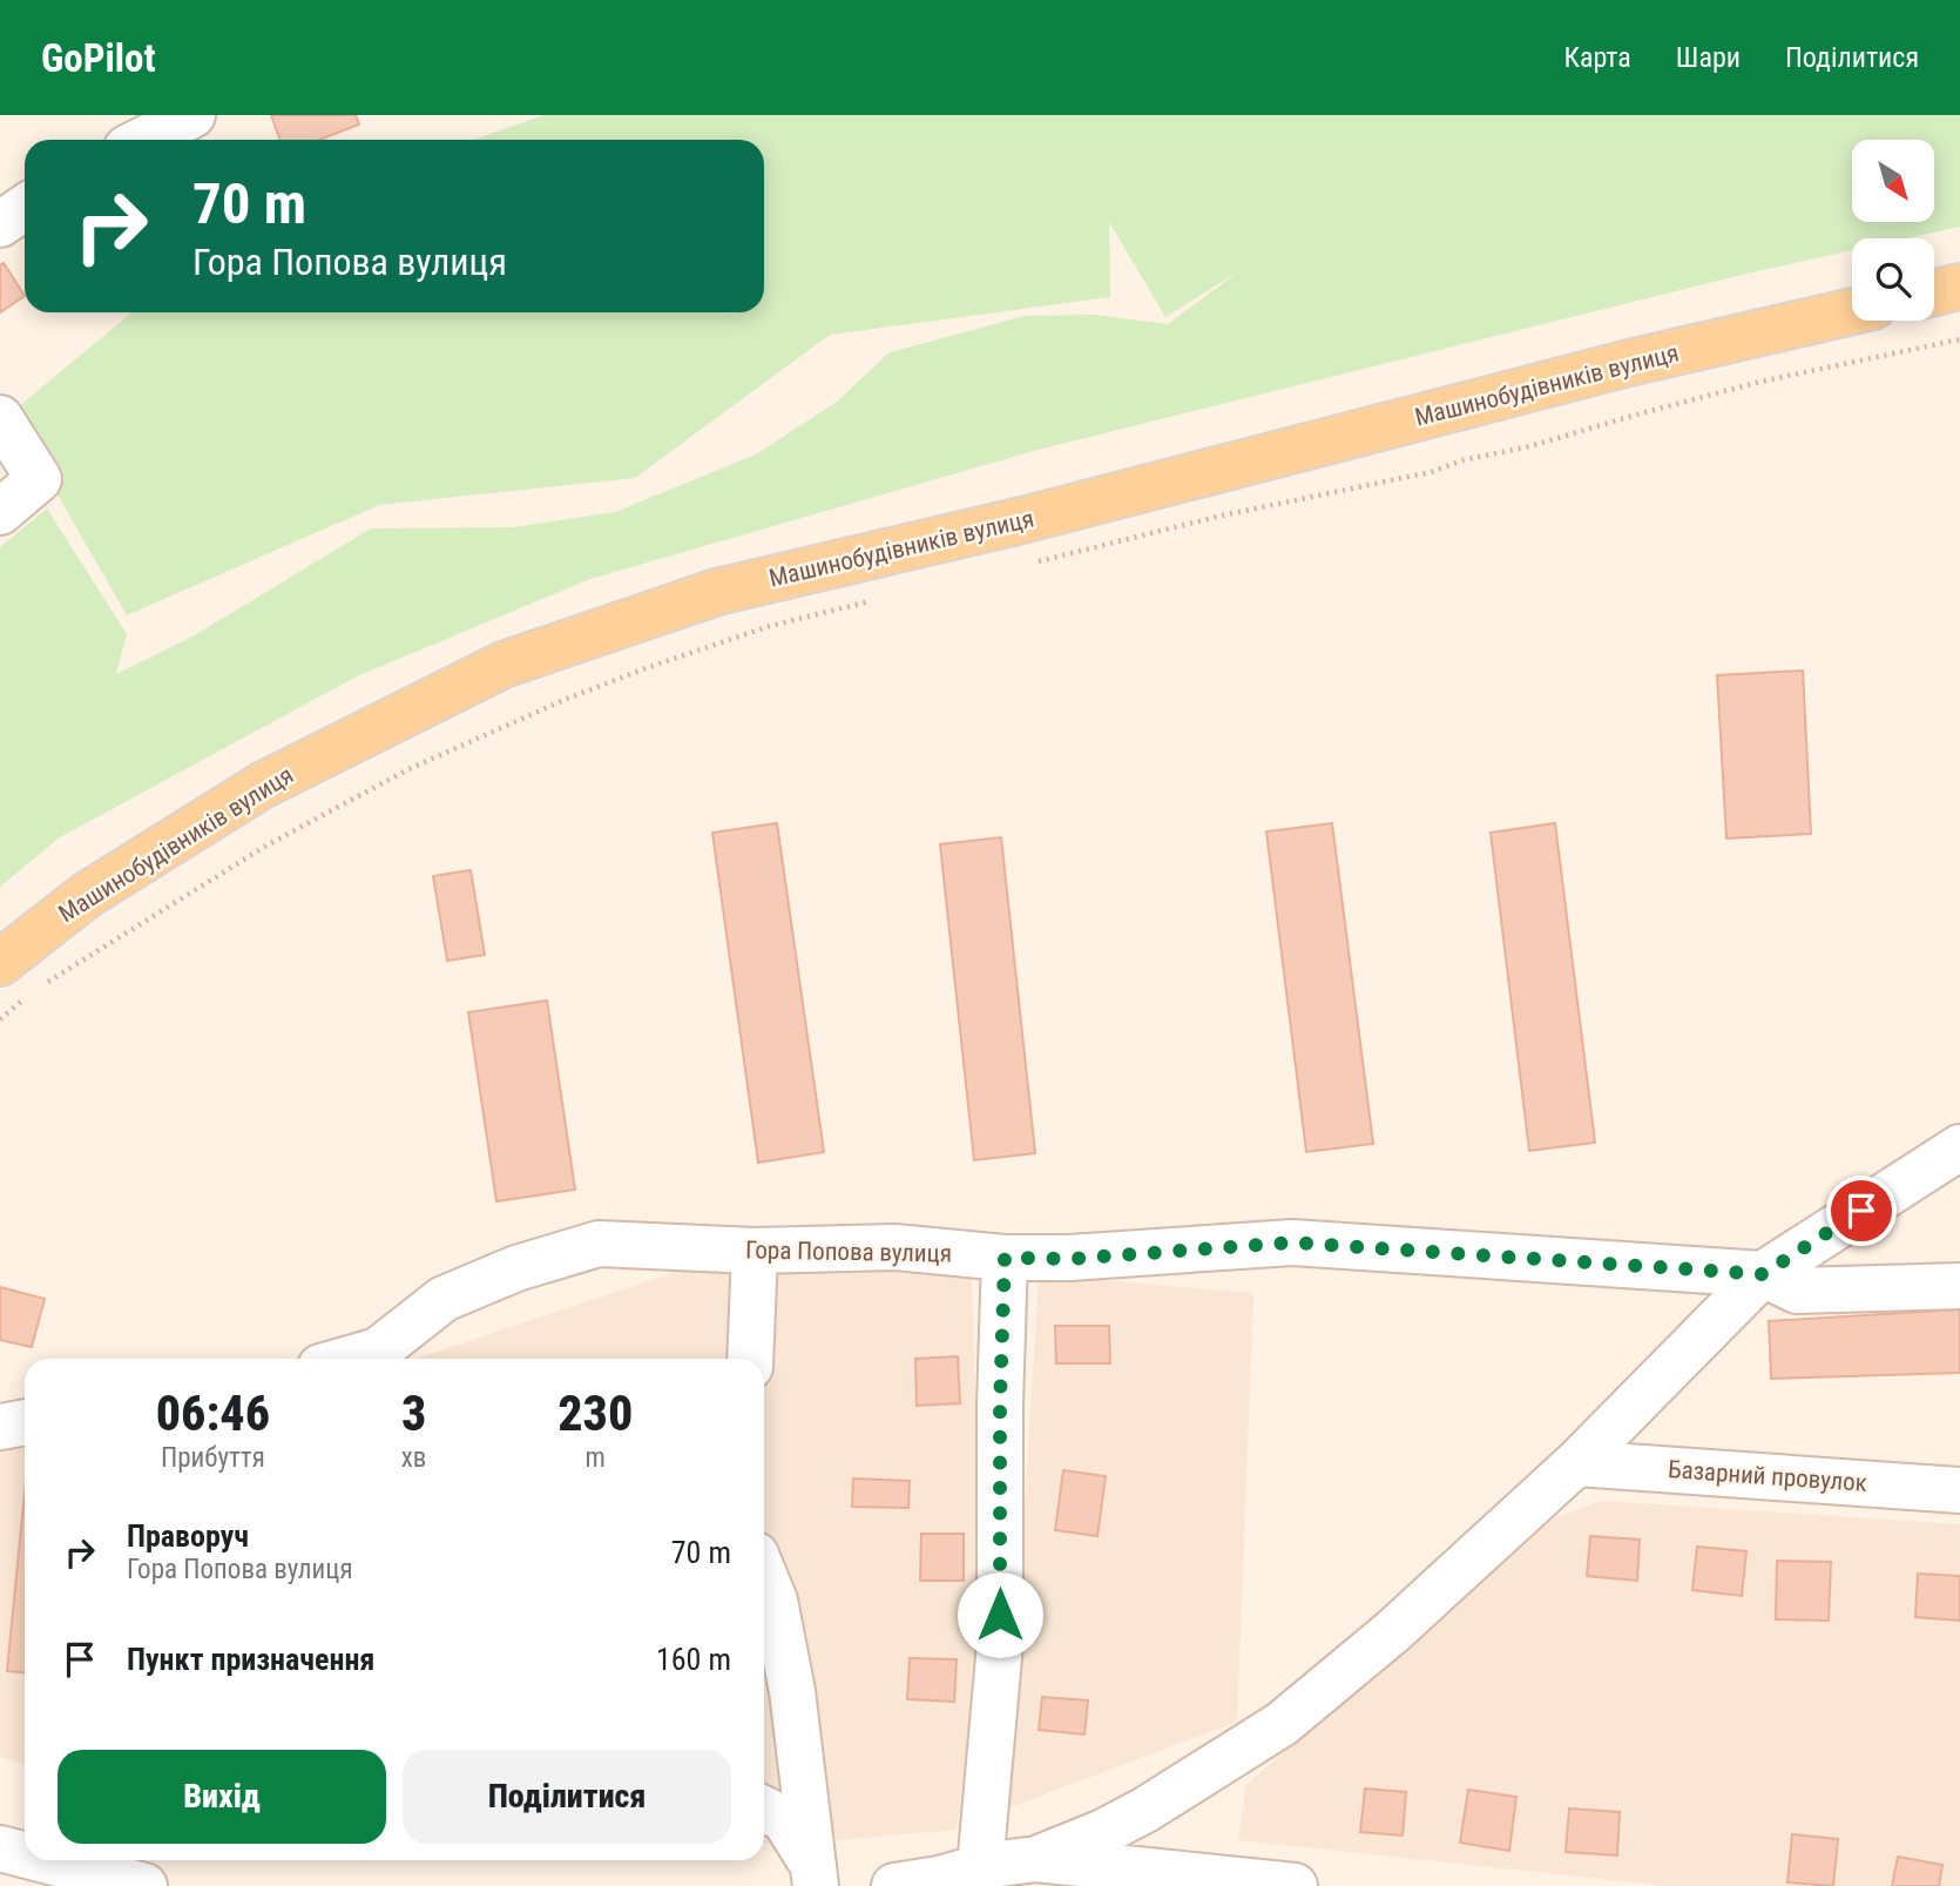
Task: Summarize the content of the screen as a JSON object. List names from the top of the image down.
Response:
{
  "streets": {
    "main road": ["Машинобудівників вулиця"],
    "street": ["Гора Попова вулиця", "Базарний провулок"]
  },
  "north": "bottom right",
  "page": {
    "header": "GoPilot",
    "nav": ["Карта", "Шари", "Поділитися"],
    "turn": ["70 m", "Гора Попова вулиця"],
    "eta": [
      "06:46",
      "Прибуття",
      "3",
      "хв",
      "230",
      "m"
    ],
    "list": [
      {
        "name": "Праворуч",
        "note": "Гора Попова вулиця",
        "value": "70 m"
      },
      {
        "name": "Пункт призначення",
        "value": "160 m"
      }
    ],
    "buttons": ["Вихід", "Поділитися"]
  }
}
